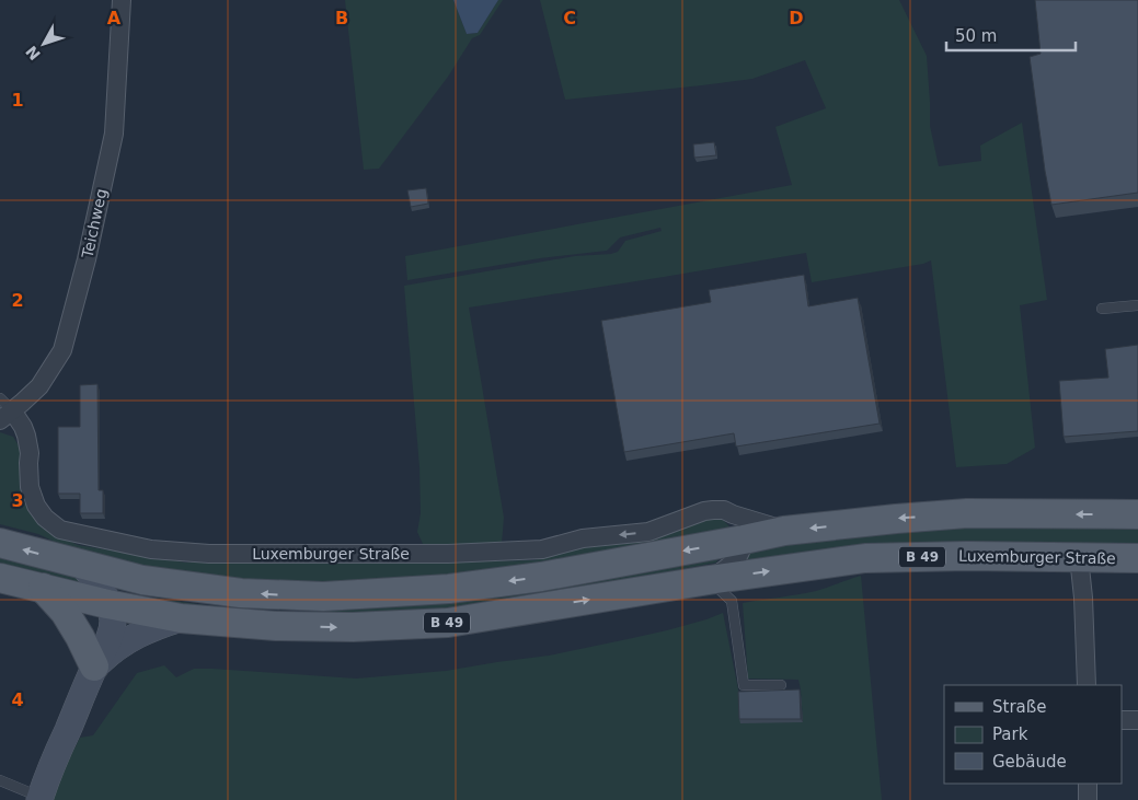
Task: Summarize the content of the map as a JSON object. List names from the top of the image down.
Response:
{
  "streets": {
    "main road": ["Luxemburger Straße", "B 49"],
    "street": ["Teichweg"]
  },
  "crossings": [
    ["Teichweg", "Luxemburger Straße"]
  ],
  "legend": ["Straße", "Park", "Gebäude"],
  "scale_bar": "50 m",
  "north": "bottom left",
  "grid": {
    "columns": [
      "A",
      "B",
      "C",
      "D"
    ],
    "rows": [
      "1",
      "2",
      "3",
      "4"
    ]
  }
}
